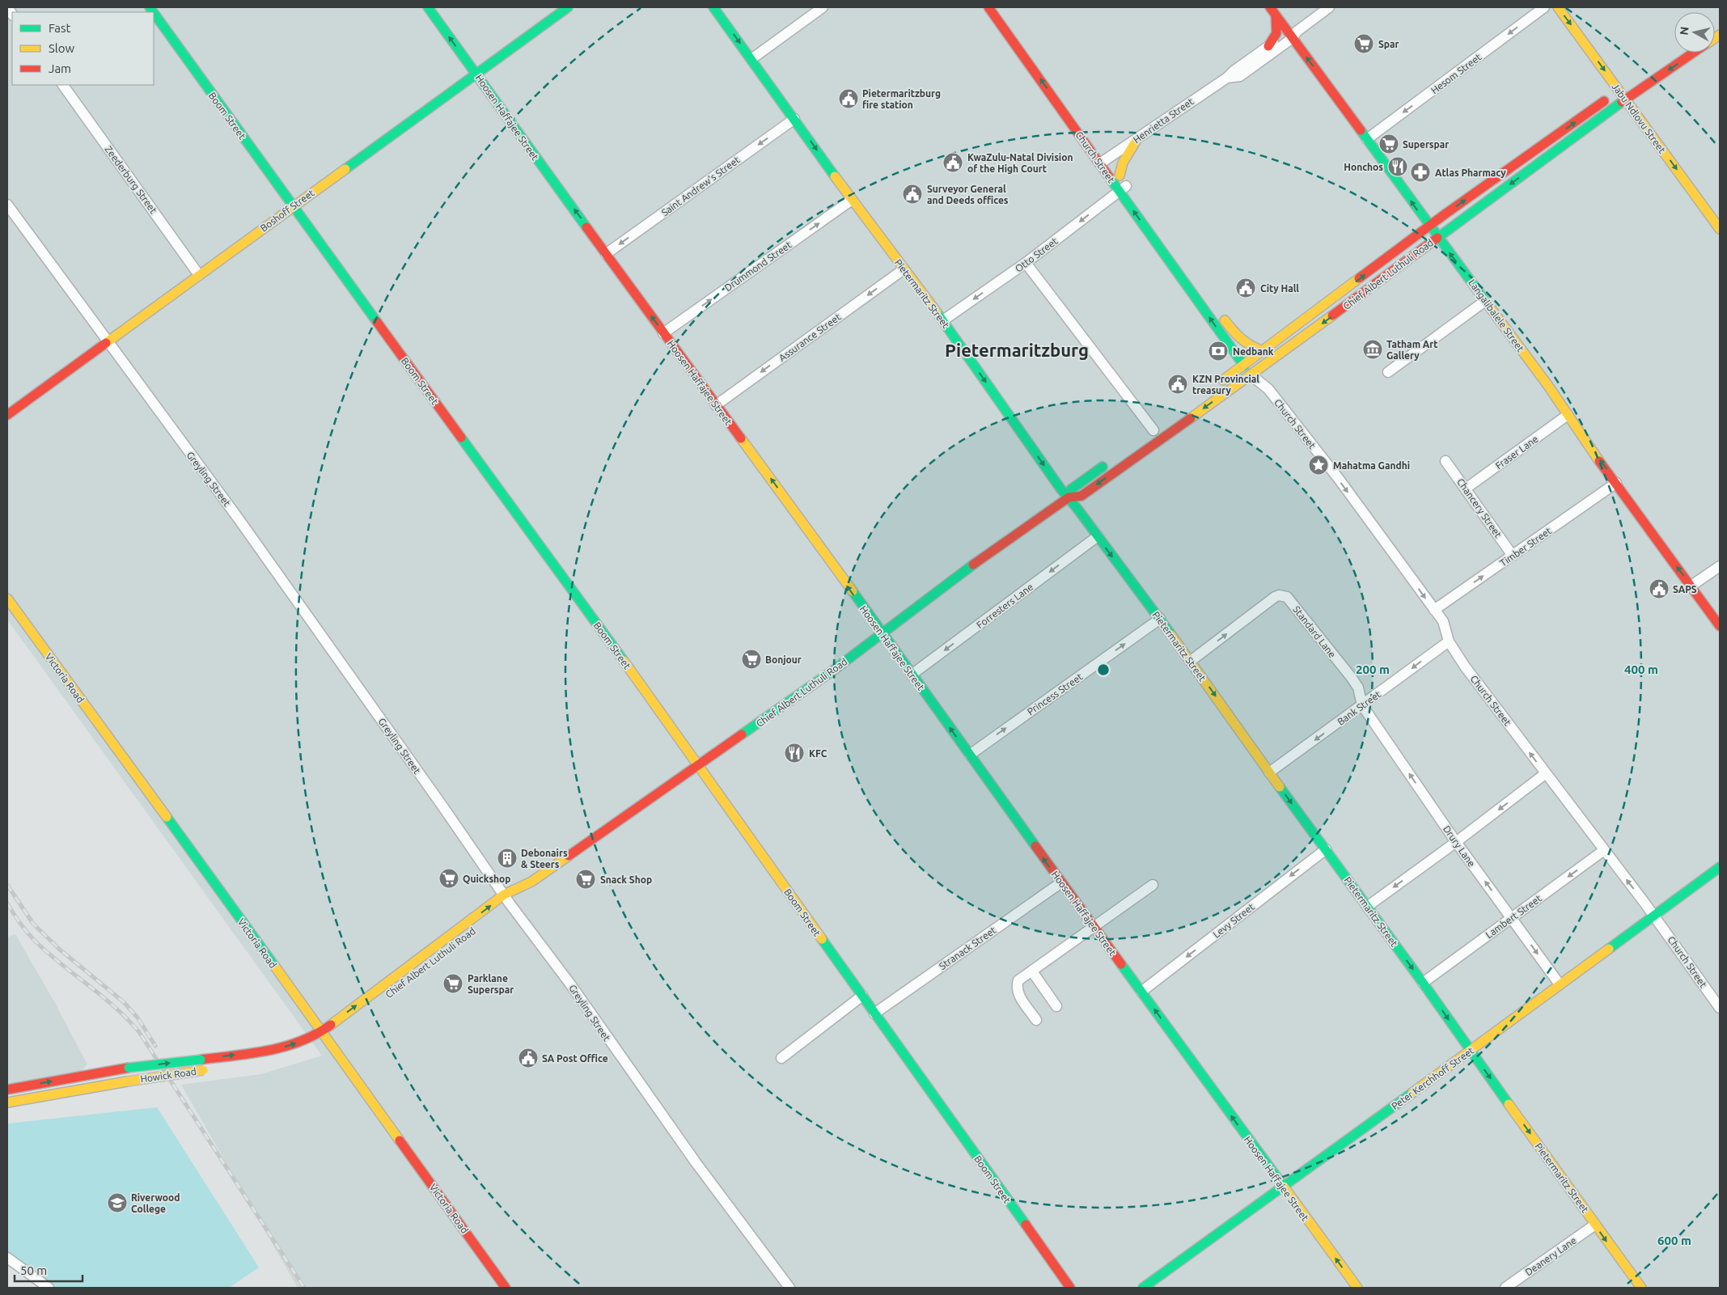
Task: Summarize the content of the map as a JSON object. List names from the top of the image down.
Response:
{
  "streets": {
    "street": [
      "Hesom Street",
      "Boom Street",
      "Hoosen Haffajee Street",
      "Jabu Ndlovu Street",
      "Henrietta Street",
      "Church Street",
      "Zeederburg Street",
      "Saint Andrew's Street",
      "Boshoff Street",
      "Otto Street",
      "Drummond Street",
      "Chief Albert Luthuli Road",
      "Pietermaritz Street",
      "Langalibalele Street",
      "Assurance Street",
      "Fraser Lane",
      "Greyling Street",
      "Chancery Street",
      "Timber Street",
      "Forresters Lane",
      "Standard Lane",
      "Victoria Road",
      "Princess Street",
      "Bank Street",
      "Drury Lane",
      "Lambert Street",
      "Levy Street",
      "Stranack Street",
      "Howick Road",
      "Peter Kerchhoff Street",
      "Deanery Lane"
    ]
  },
  "crossings": [
    ["Hesom Street", "Langalibalele Street"],
    ["Boom Street", "Boshoff Street"],
    ["Boom Street", "Chief Albert Luthuli Road"],
    ["Boom Street", "Stranack Street"],
    ["Hoosen Haffajee Street", "Saint Andrew's Street"],
    ["Hoosen Haffajee Street", "Boshoff Street"],
    ["Hoosen Haffajee Street", "Drummond Street"],
    ["Hoosen Haffajee Street", "Chief Albert Luthuli Road"],
    ["Hoosen Haffajee Street", "Assurance Street"],
    ["Hoosen Haffajee Street", "Forresters Lane"],
    ["Hoosen Haffajee Street", "Princess Street"],
    ["Hoosen Haffajee Street", "Levy Street"],
    ["Hoosen Haffajee Street", "Stranack Street"],
    ["Hoosen Haffajee Street", "Peter Kerchhoff Street"],
    ["Jabu Ndlovu Street", "Chief Albert Luthuli Road"],
    ["Henrietta Street", "Church Street"],
    ["Henrietta Street", "Langalibalele Street"],
    ["Church Street", "Otto Street"],
    ["Church Street", "Chief Albert Luthuli Road"],
    ["Church Street", "Timber Street"],
    ["Church Street", "Bank Street"],
    ["Church Street", "Lambert Street"],
    ["Church Street", "Peter Kerchhoff Street"],
    ["Zeederburg Street", "Boshoff Street"],
    ["Saint Andrew's Street", "Pietermaritz Street"],
    ["Boshoff Street", "Greyling Street"],
    ["Otto Street", "Pietermaritz Street"],
    ["Drummond Street", "Pietermaritz Street"],
    ["Chief Albert Luthuli Road", "Pietermaritz Street"],
    ["Chief Albert Luthuli Road", "Langalibalele Street"],
    ["Chief Albert Luthuli Road", "Greyling Street"],
    ["Chief Albert Luthuli Road", "Victoria Road"],
    ["Chief Albert Luthuli Road", "Howick Road"],
    ["Pietermaritz Street", "Assurance Street"],
    ["Pietermaritz Street", "Forresters Lane"],
    ["Pietermaritz Street", "Standard Lane"],
    ["Pietermaritz Street", "Princess Street"],
    ["Pietermaritz Street", "Bank Street"],
    ["Pietermaritz Street", "Lambert Street"],
    ["Pietermaritz Street", "Levy Street"],
    ["Pietermaritz Street", "Peter Kerchhoff Street"],
    ["Pietermaritz Street", "Deanery Lane"],
    ["Langalibalele Street", "Fraser Lane"],
    ["Langalibalele Street", "Timber Street"],
    ["Fraser Lane", "Chancery Street"],
    ["Chancery Street", "Timber Street"],
    ["Standard Lane", "Bank Street"],
    ["Standard Lane", "Drury Lane"],
    ["Victoria Road", "Howick Road"],
    ["Bank Street", "Drury Lane"],
    ["Drury Lane", "Lambert Street"],
    ["Drury Lane", "Peter Kerchhoff Street"]
  ],
  "one_way": [
    "Hesom Street",
    "Hoosen Haffajee Street",
    "Jabu Ndlovu Street",
    "Saint Andrew's Street",
    "Otto Street",
    "Drummond Street",
    "Pietermaritz Street",
    "Langalibalele Street",
    "Assurance Street",
    "Timber Street",
    "Forresters Lane",
    "Princess Street",
    "Bank Street",
    "Lambert Street"
  ],
  "districts": ["Pietermaritzburg"],
  "places": {
    "supermarket": [
      "Spar",
      "Superspar",
      "Bonjour",
      "Quickshop",
      "Snack Shop",
      "Parklane Superspar"
    ],
    "public building": [
      "Pietermaritzburg fire station",
      "KwaZulu-Natal Division of the High Court",
      "Surveyor General and Deeds offices",
      "City Hall",
      "KZN Provincial treasury",
      "SAPS",
      "SA Post Office"
    ],
    "restaurant": ["Honchos", "KFC"],
    "pharmacy": ["Atlas Pharmacy"],
    "museum": ["Tatham Art Gallery"],
    "bank": ["Nedbank"],
    "place": ["Mahatma Gandhi"],
    "building": ["Debonairs & Steers"],
    "school or university": ["Riverwood College"]
  },
  "legend": ["Fast", "Slow", "Jam"],
  "scale_bar": "50 m",
  "north": "left",
  "rings": ["200 m", "400 m", "600 m"]
}
